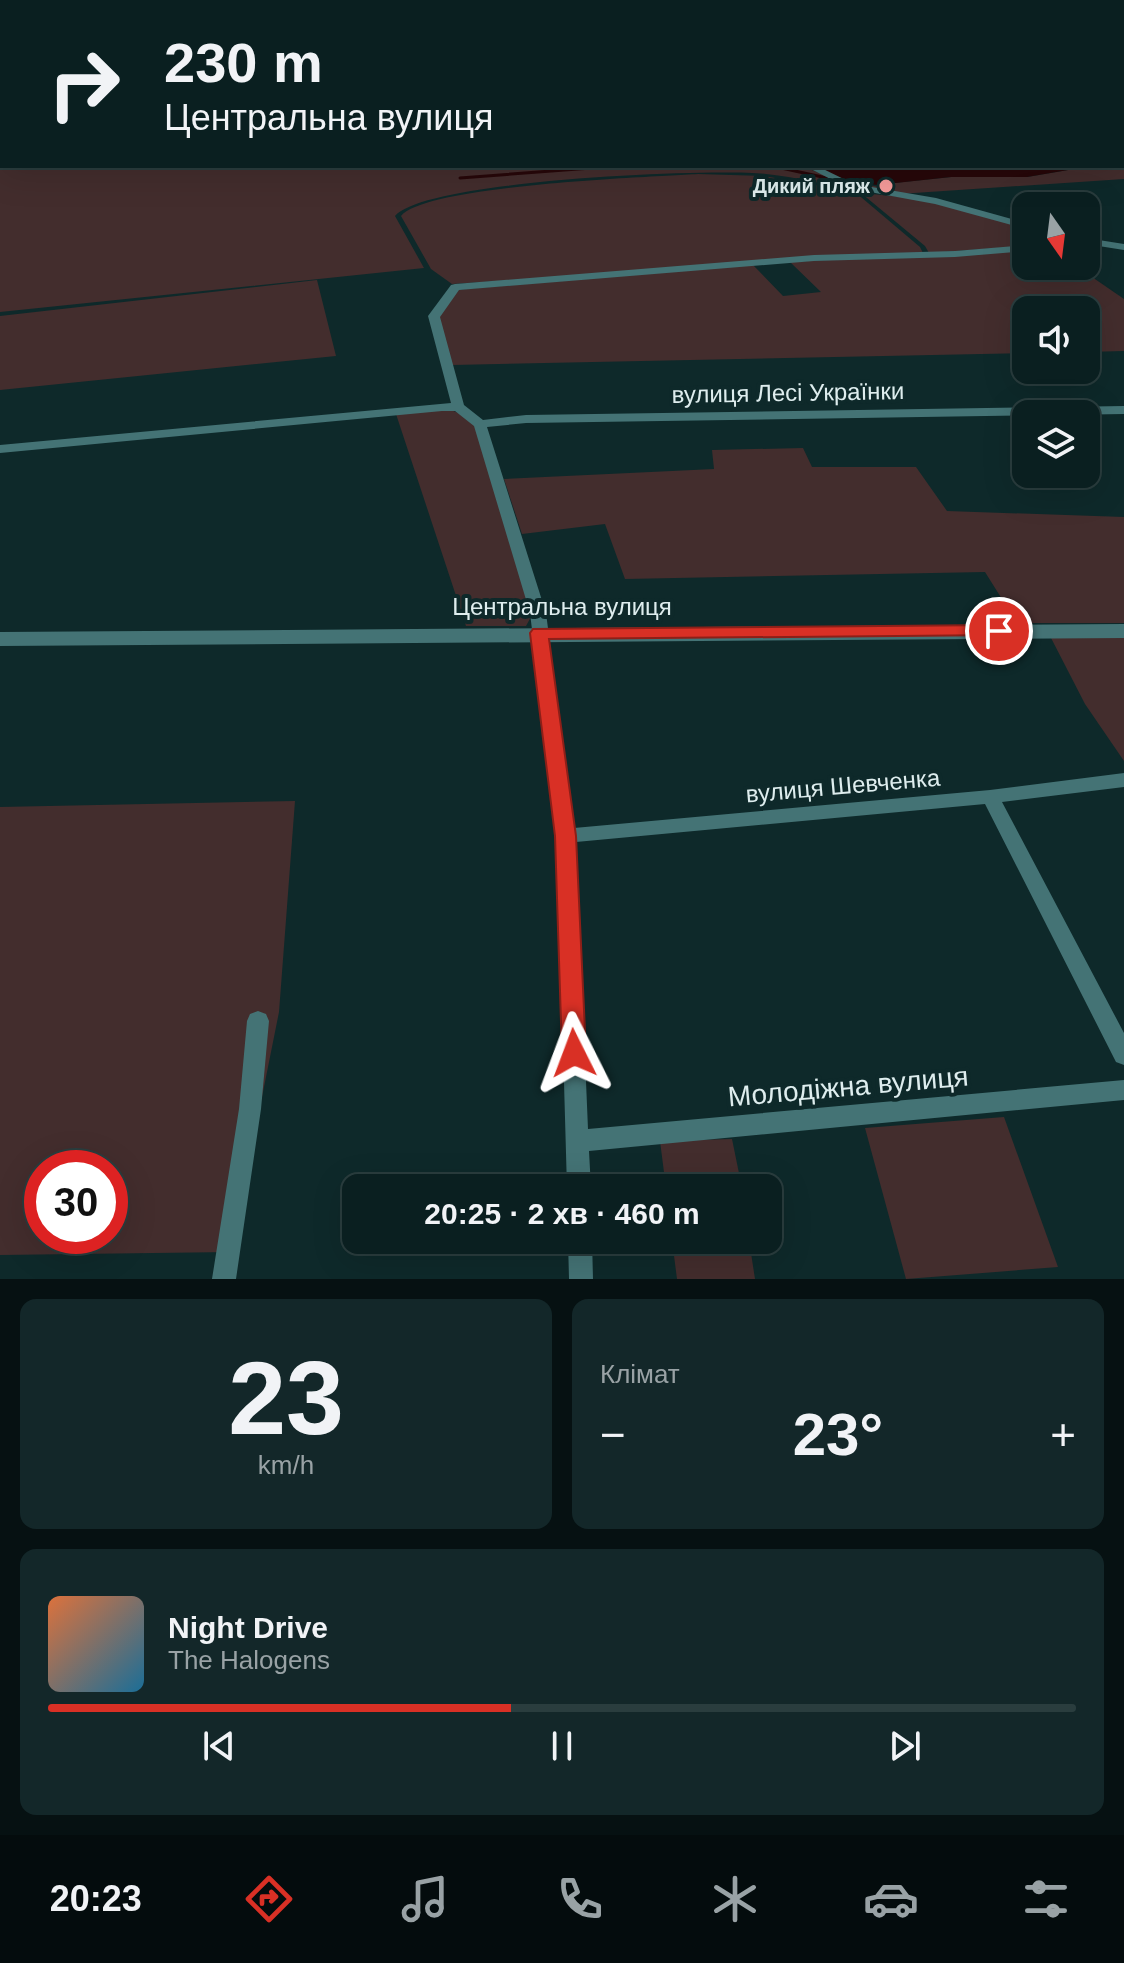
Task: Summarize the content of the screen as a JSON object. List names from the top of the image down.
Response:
{
  "streets": {
    "street": [
      "вулиця Лесі Українки",
      "Центральна вулиця",
      "вулиця Шевченка",
      "Молодіжна вулиця"
    ]
  },
  "places": ["Дикий пляж"],
  "north": "bottom",
  "page": {
    "turn": ["230 m", "Центральна вулиця"],
    "limit": "30",
    "trip": "20:25 · 2 хв · 460 m",
    "tile": [
      ["23", "km/h"],
      "Клімат"
    ],
    "heat": ["−", "23°", "+"],
    "song": ["Night Drive", "The Halogens"],
    "tabs": "20:23"
  }
}
